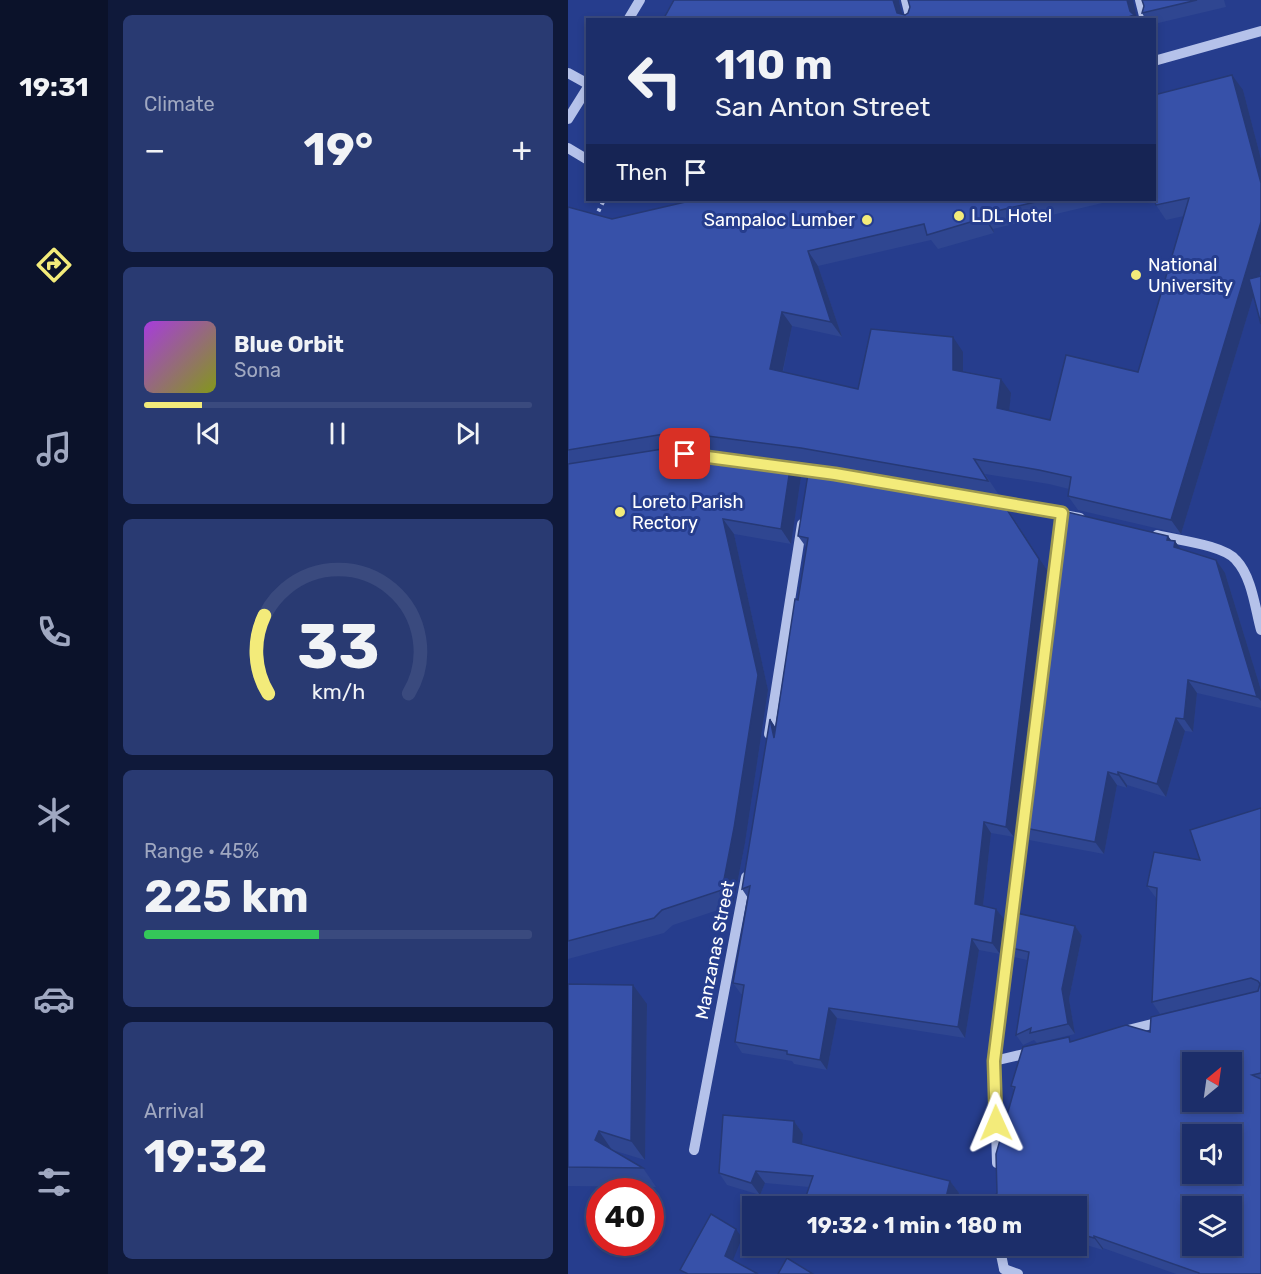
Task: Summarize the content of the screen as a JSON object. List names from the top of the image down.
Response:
{
  "streets": {
    "street": ["Manzanas Street"]
  },
  "places": [
    "LDL Hotel",
    "Sampaloc Lumber",
    "National University",
    "Loreto Parish Rectory"
  ],
  "north": "top right",
  "page": {
    "tabs": "19:31",
    "tile": [
      "Climate",
      ["Range · 45%", "225 km"],
      ["Arrival", "19:32"]
    ],
    "turn": ["110 m", "San Anton Street"],
    "heat": ["−", "19°", "+"],
    "then": "Then",
    "song": ["Blue Orbit", "Sona"],
    "limit": "40",
    "trip": "19:32 · 1 min · 180 m",
    "gauge": ["33", "km/h"]
  }
}
